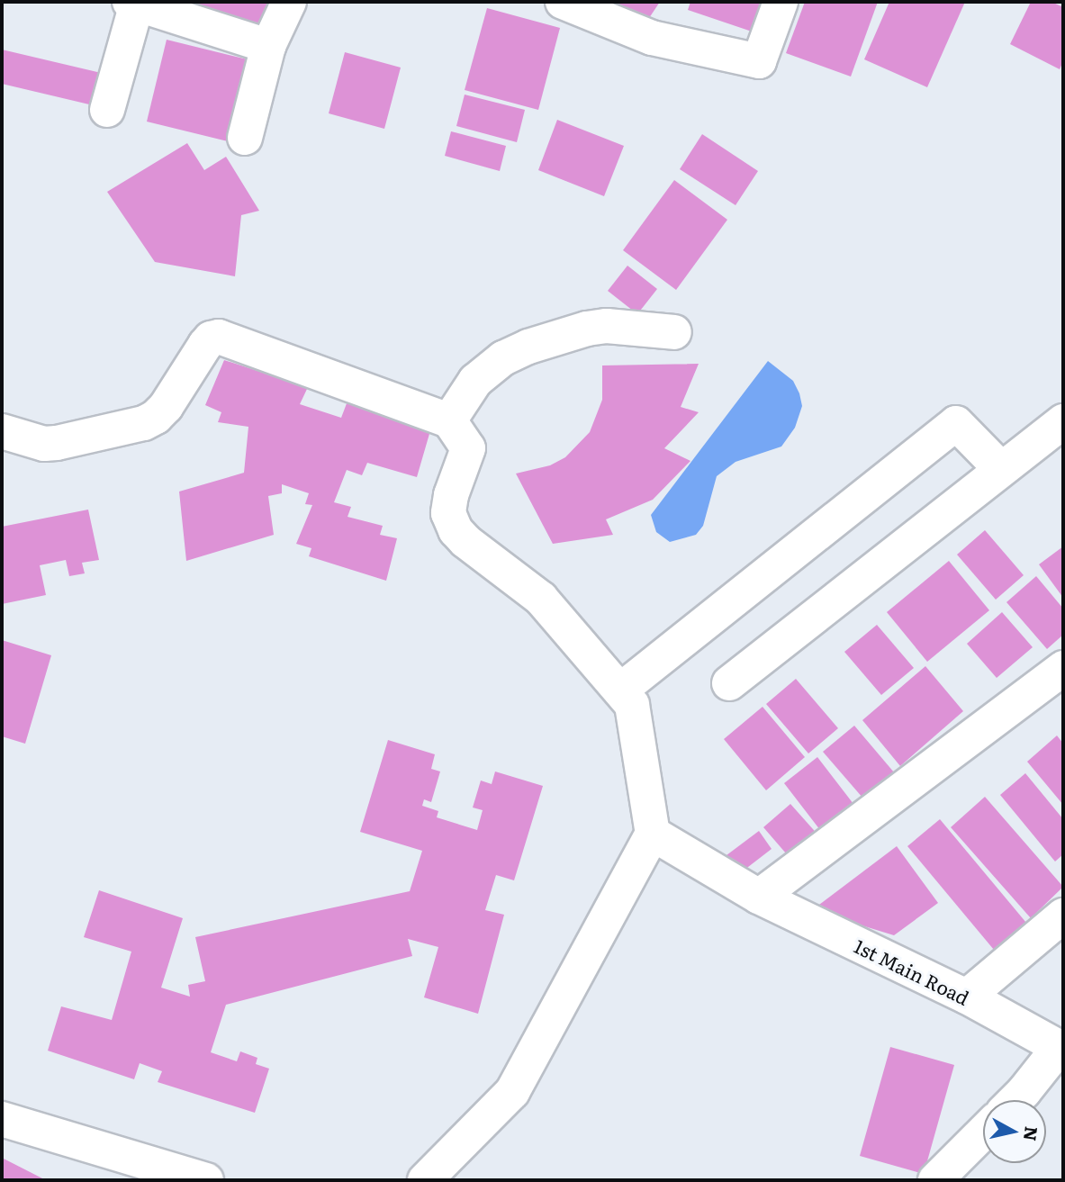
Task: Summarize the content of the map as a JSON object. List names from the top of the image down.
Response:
{
  "streets": {
    "street": ["1st Main Road"]
  },
  "north": "right"
}
